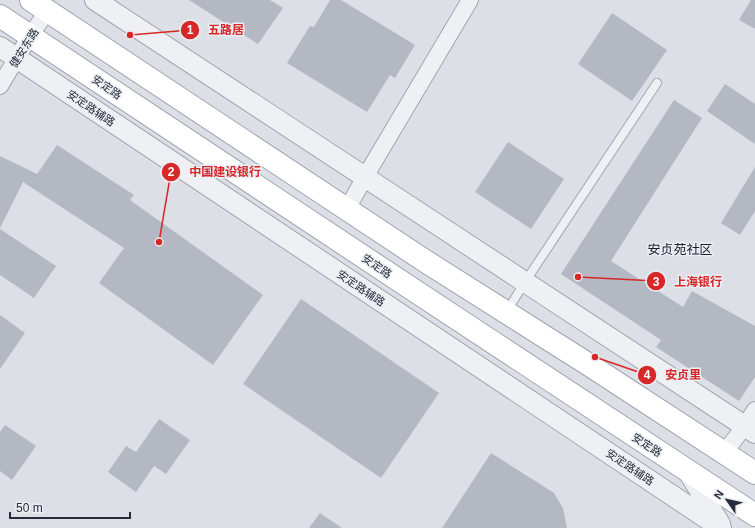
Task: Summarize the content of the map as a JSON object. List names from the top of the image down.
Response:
{
  "streets": {
    "main road": ["安定路"],
    "street": ["健安东路", "安定路辅路"]
  },
  "crossings": [
    ["健安东路", "安定路"],
    ["健安东路", "安定路辅路"]
  ],
  "districts": ["安贞苑社区"],
  "places": [
    "五路居",
    "中国建设银行",
    "上海银行",
    "安贞里"
  ],
  "scale_bar": "50 m",
  "north": "top left"
}
